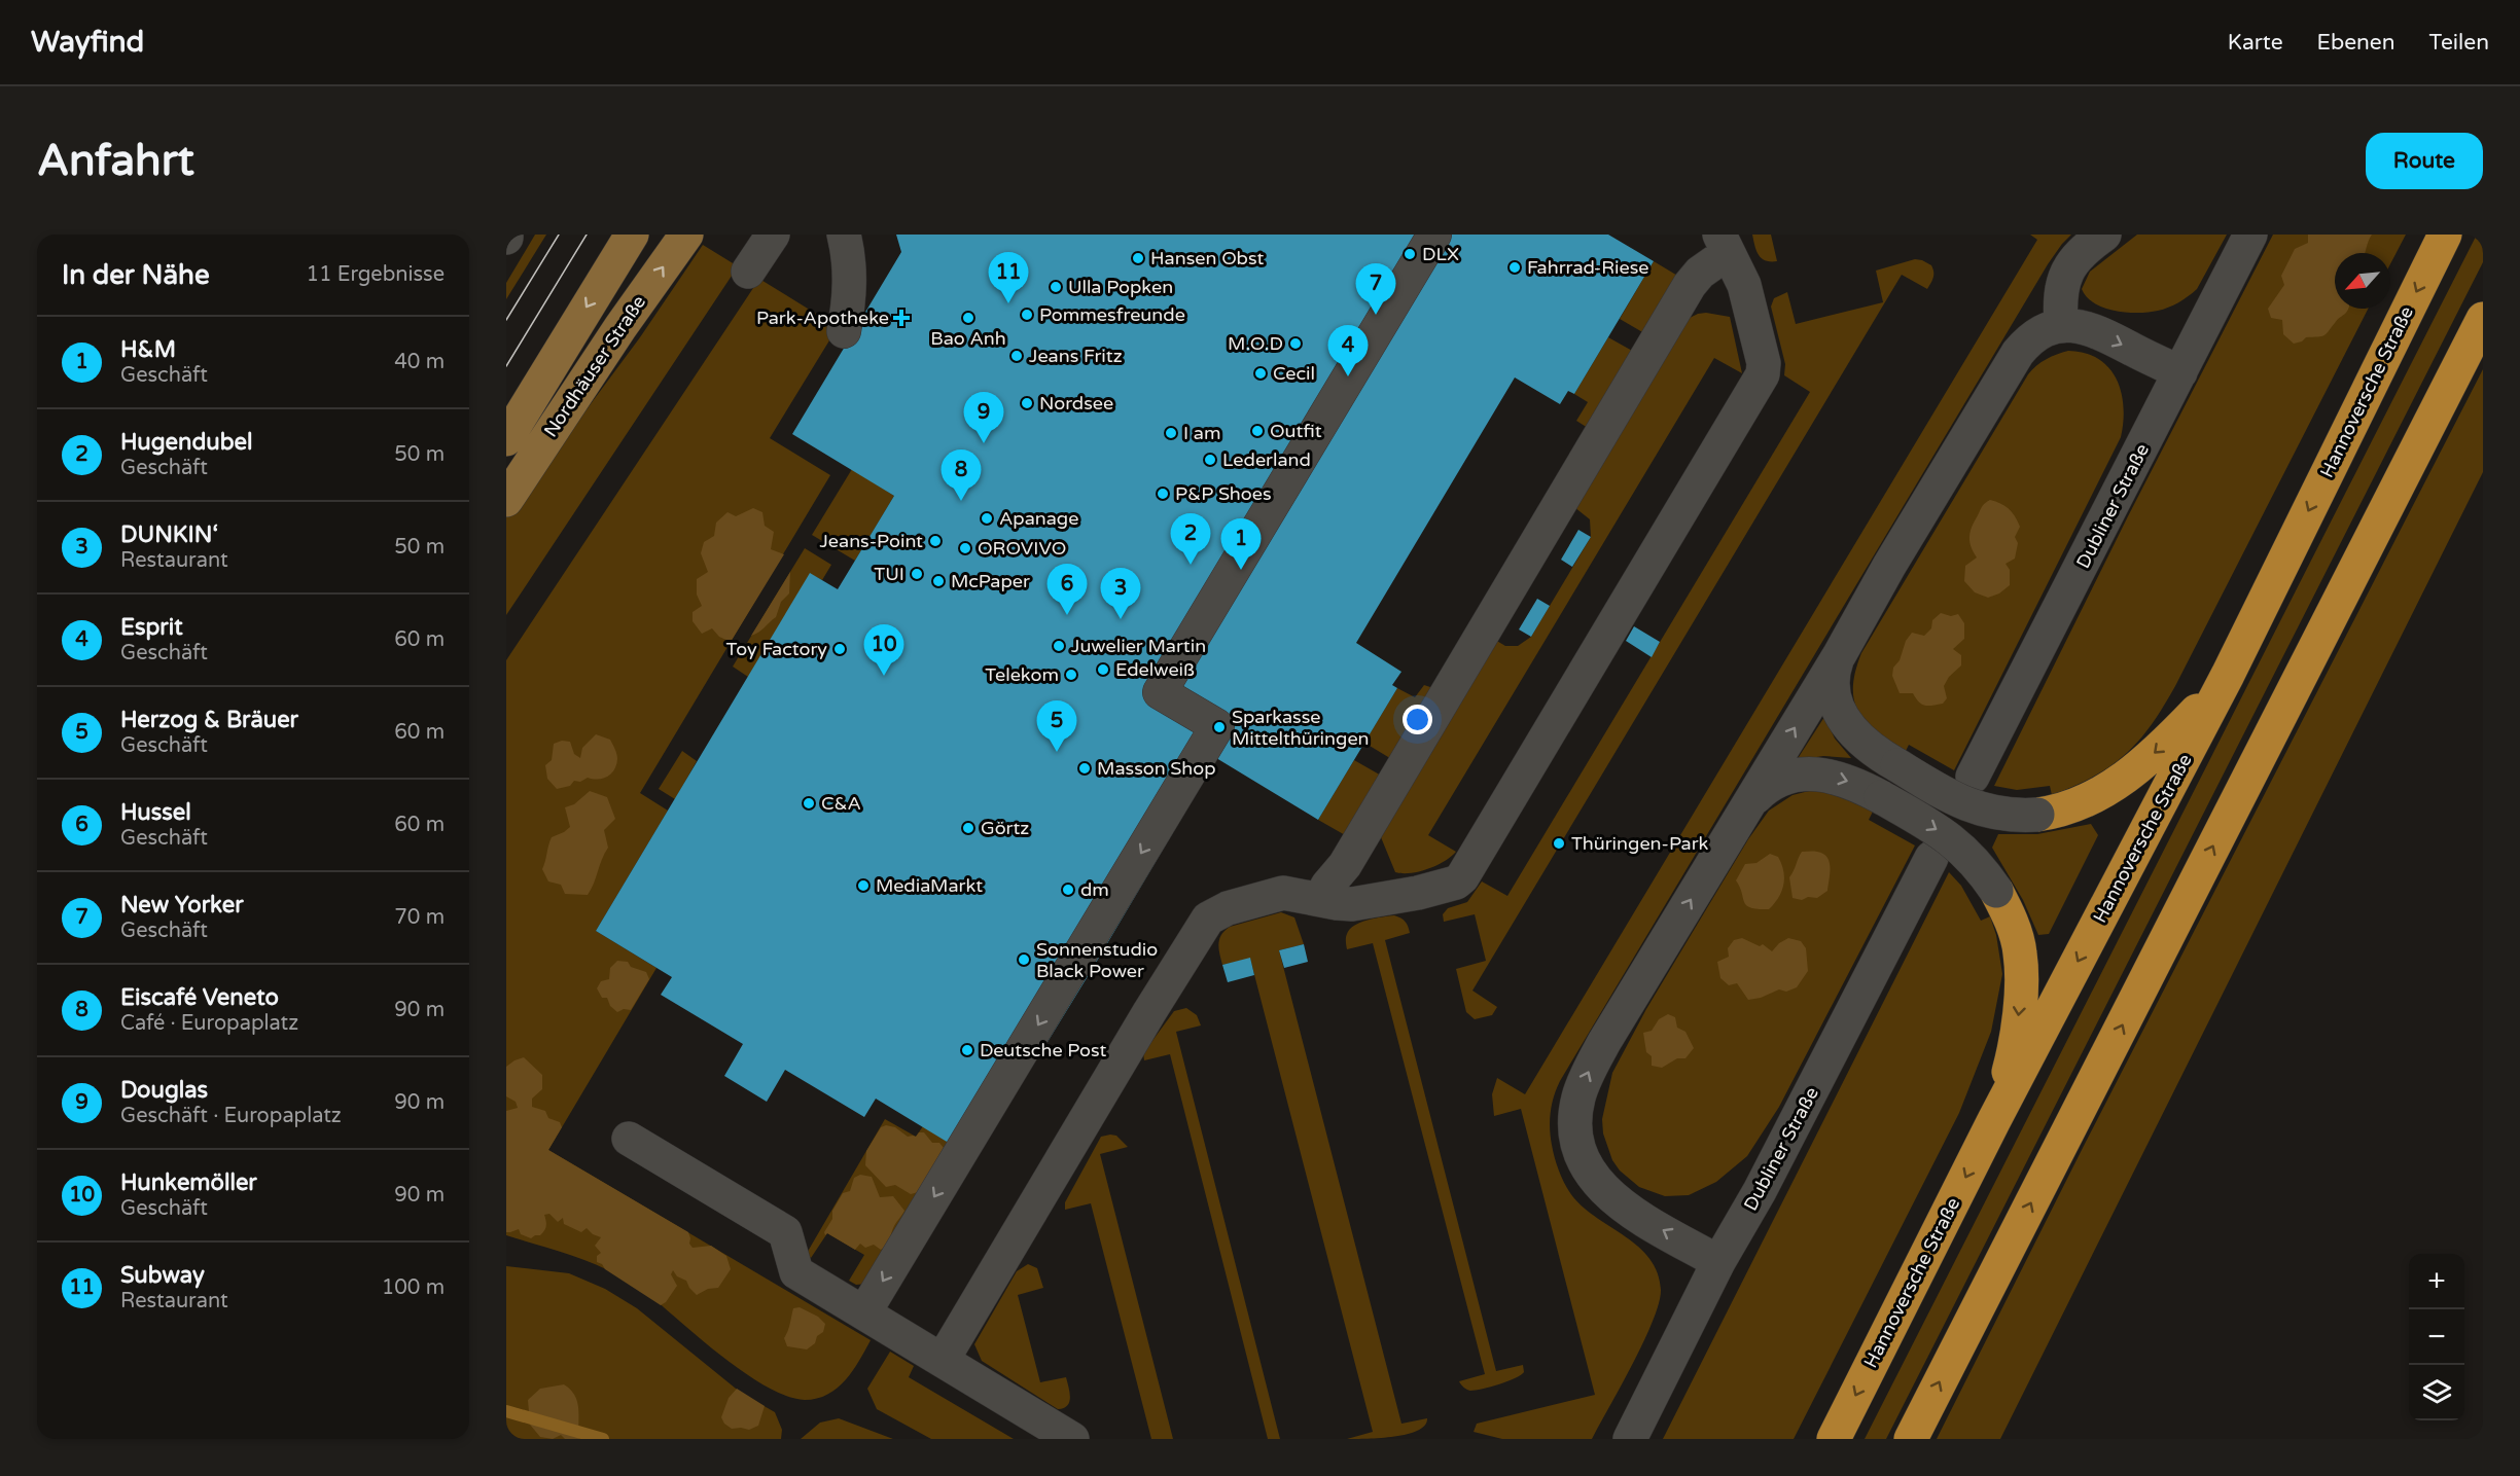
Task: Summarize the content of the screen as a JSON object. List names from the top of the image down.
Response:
{
  "streets": {
    "highway": ["Hannoversche Straße"],
    "main road": ["Nordhäuser Straße"],
    "street": ["Dubliner Straße"]
  },
  "places": {
    "other": [
      "DLX",
      "Hansen Obst",
      "Fahrrad-Riese",
      "Ulla Popken",
      "Pommesfreunde",
      "Bao Anh",
      "M.O.D",
      "Jeans Fritz",
      "Cecil",
      "Nordsee",
      "Outfit",
      "I am",
      "Lederland",
      "P&P Shoes",
      "Apanage",
      "Jeans-Point",
      "OROVIVO",
      "TUI",
      "McPaper",
      "Juwelier Martin",
      "Toy Factory",
      "Edelweiß",
      "Telekom",
      "Sparkasse Mittelthüringen",
      "Masson Shop",
      "C&A",
      "Görtz",
      "Thüringen-Park",
      "MediaMarkt",
      "dm",
      "Sonnenstudio Black Power",
      "Deutsche Post"
    ],
    "health": ["Park-Apotheke"]
  },
  "north": "bottom left",
  "page": {
    "header": "Wayfind",
    "nav": ["Karte", "Ebenen", "Teilen"],
    "buttons": "Route",
    "title": "Anfahrt",
    "heading": ["In der Nähe", "11 Ergebnisse"],
    "pins": [
      "11",
      "7",
      "4",
      "9",
      "8",
      "2",
      "1",
      "6",
      "3",
      "10",
      "5"
    ],
    "list": [
      {
        "mark": "1",
        "name": "H&M",
        "note": "Geschäft",
        "value": "40 m"
      },
      {
        "mark": "2",
        "name": "Hugendubel",
        "note": "Geschäft",
        "value": "50 m"
      },
      {
        "mark": "3",
        "name": "DUNKIN‘",
        "note": "Restaurant",
        "value": "50 m"
      },
      {
        "mark": "4",
        "name": "Esprit",
        "note": "Geschäft",
        "value": "60 m"
      },
      {
        "mark": "5",
        "name": "Herzog & Bräuer",
        "note": "Geschäft",
        "value": "60 m"
      },
      {
        "mark": "6",
        "name": "Hussel",
        "note": "Geschäft",
        "value": "60 m"
      },
      {
        "mark": "7",
        "name": "New Yorker",
        "note": "Geschäft",
        "value": "70 m"
      },
      {
        "mark": "8",
        "name": "Eiscafé Veneto",
        "note": "Café · Europaplatz",
        "value": "90 m"
      },
      {
        "mark": "9",
        "name": "Douglas",
        "note": "Geschäft · Europaplatz",
        "value": "90 m"
      },
      {
        "mark": "10",
        "name": "Hunkemöller",
        "note": "Geschäft",
        "value": "90 m"
      },
      {
        "mark": "11",
        "name": "Subway",
        "note": "Restaurant",
        "value": "100 m"
      }
    ],
    "map_buttons": ["+", "−"]
  }
}
